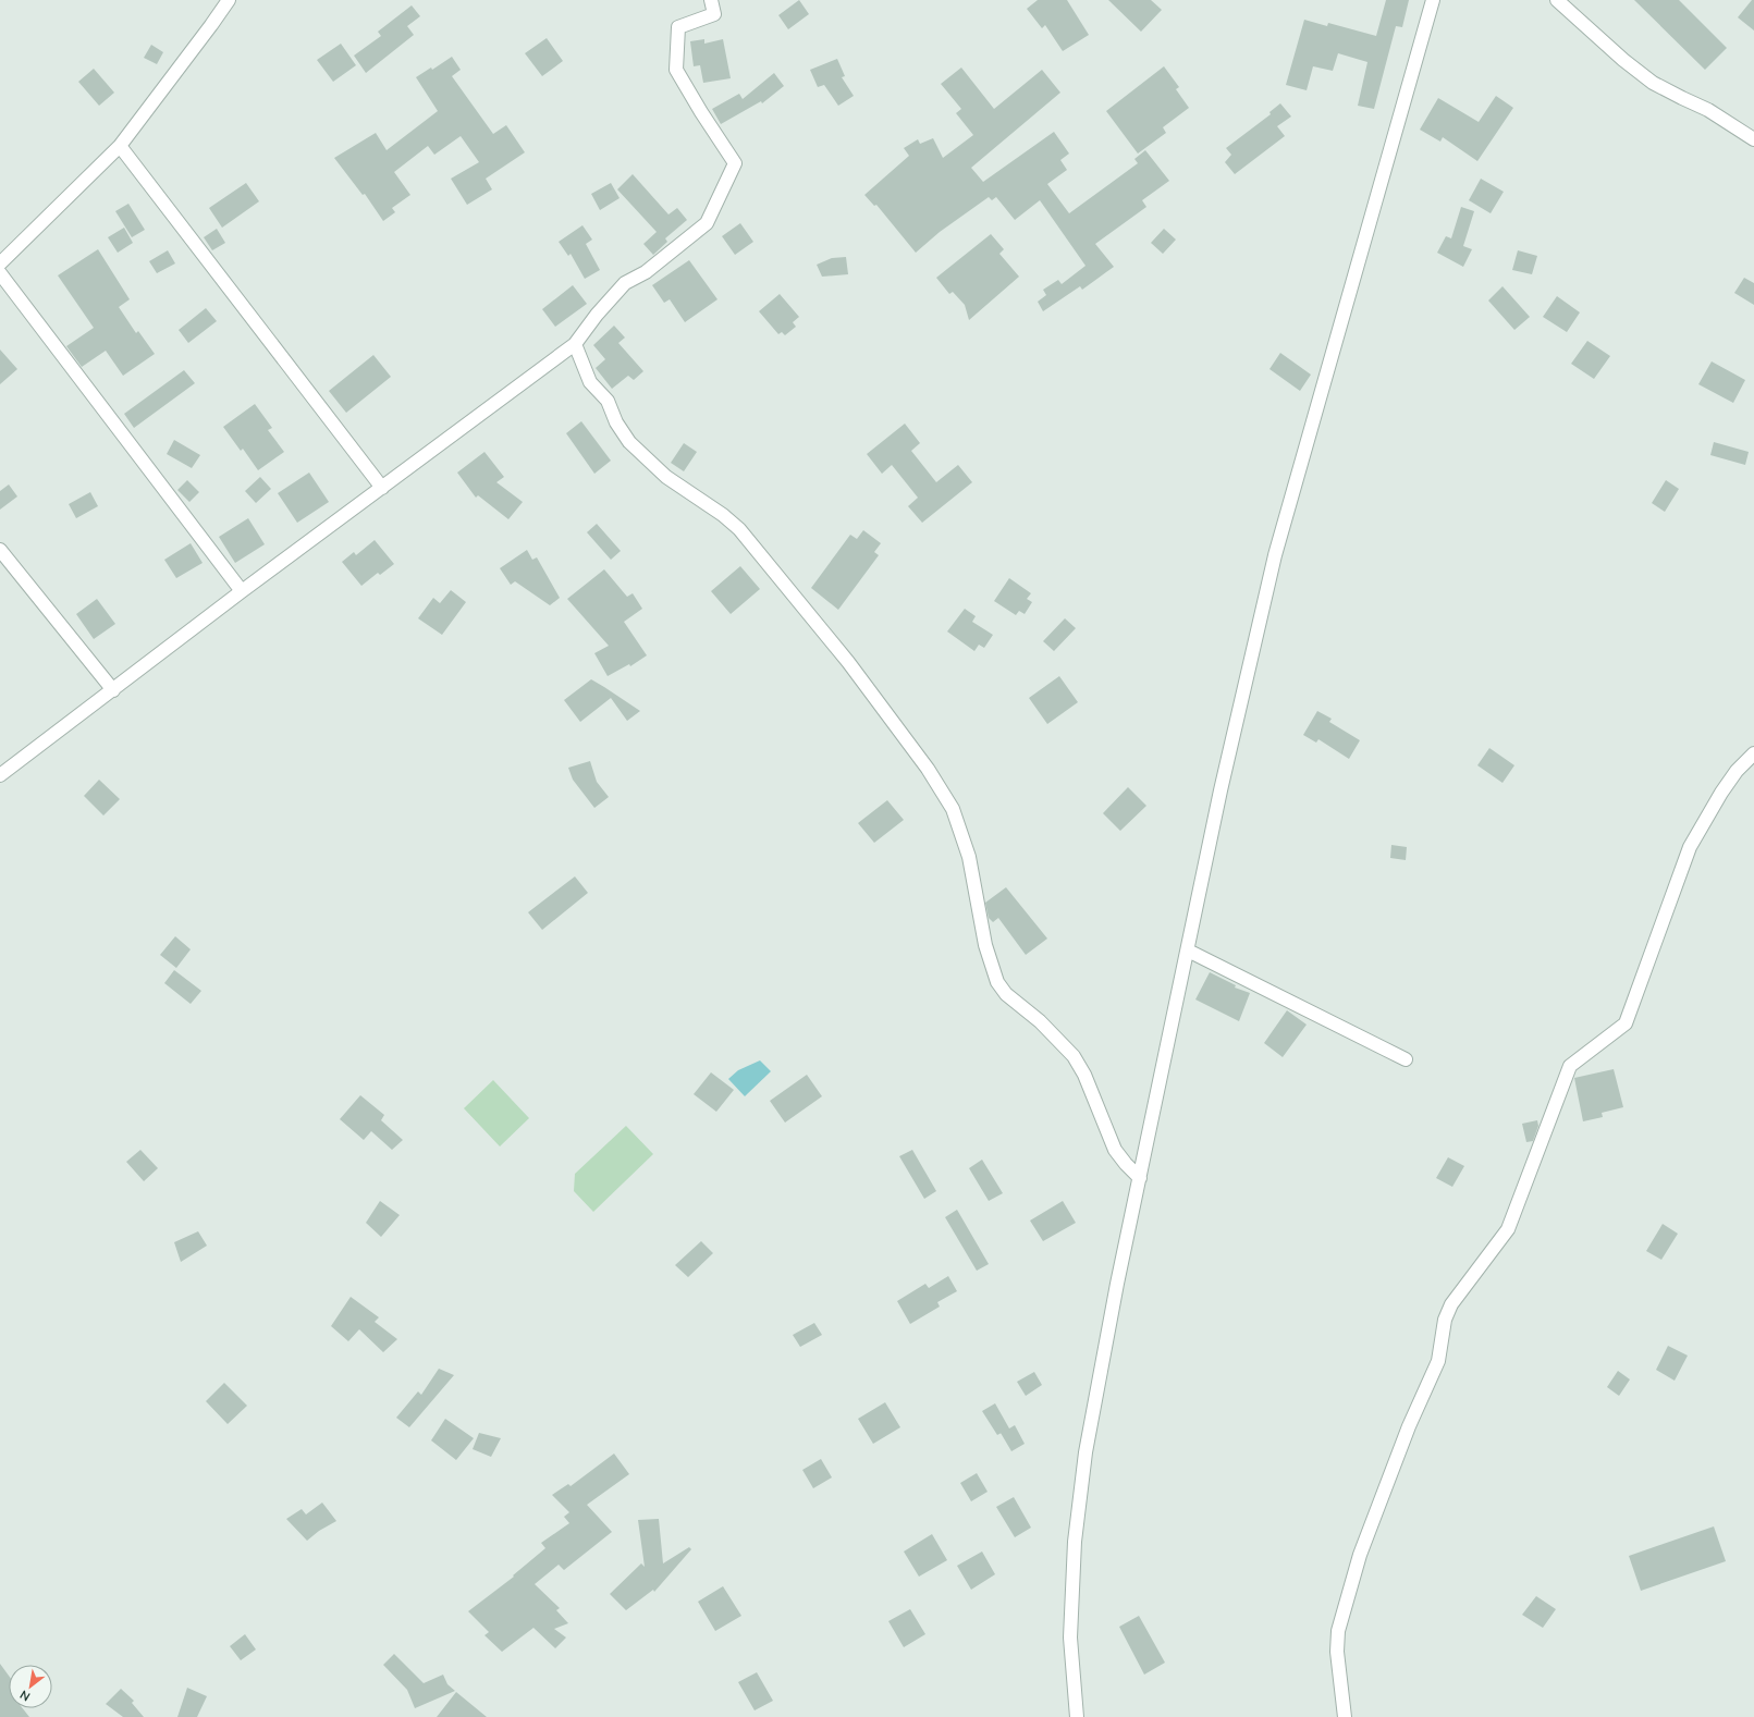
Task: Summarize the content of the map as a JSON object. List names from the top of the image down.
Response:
{
  "north": "bottom left"
}
